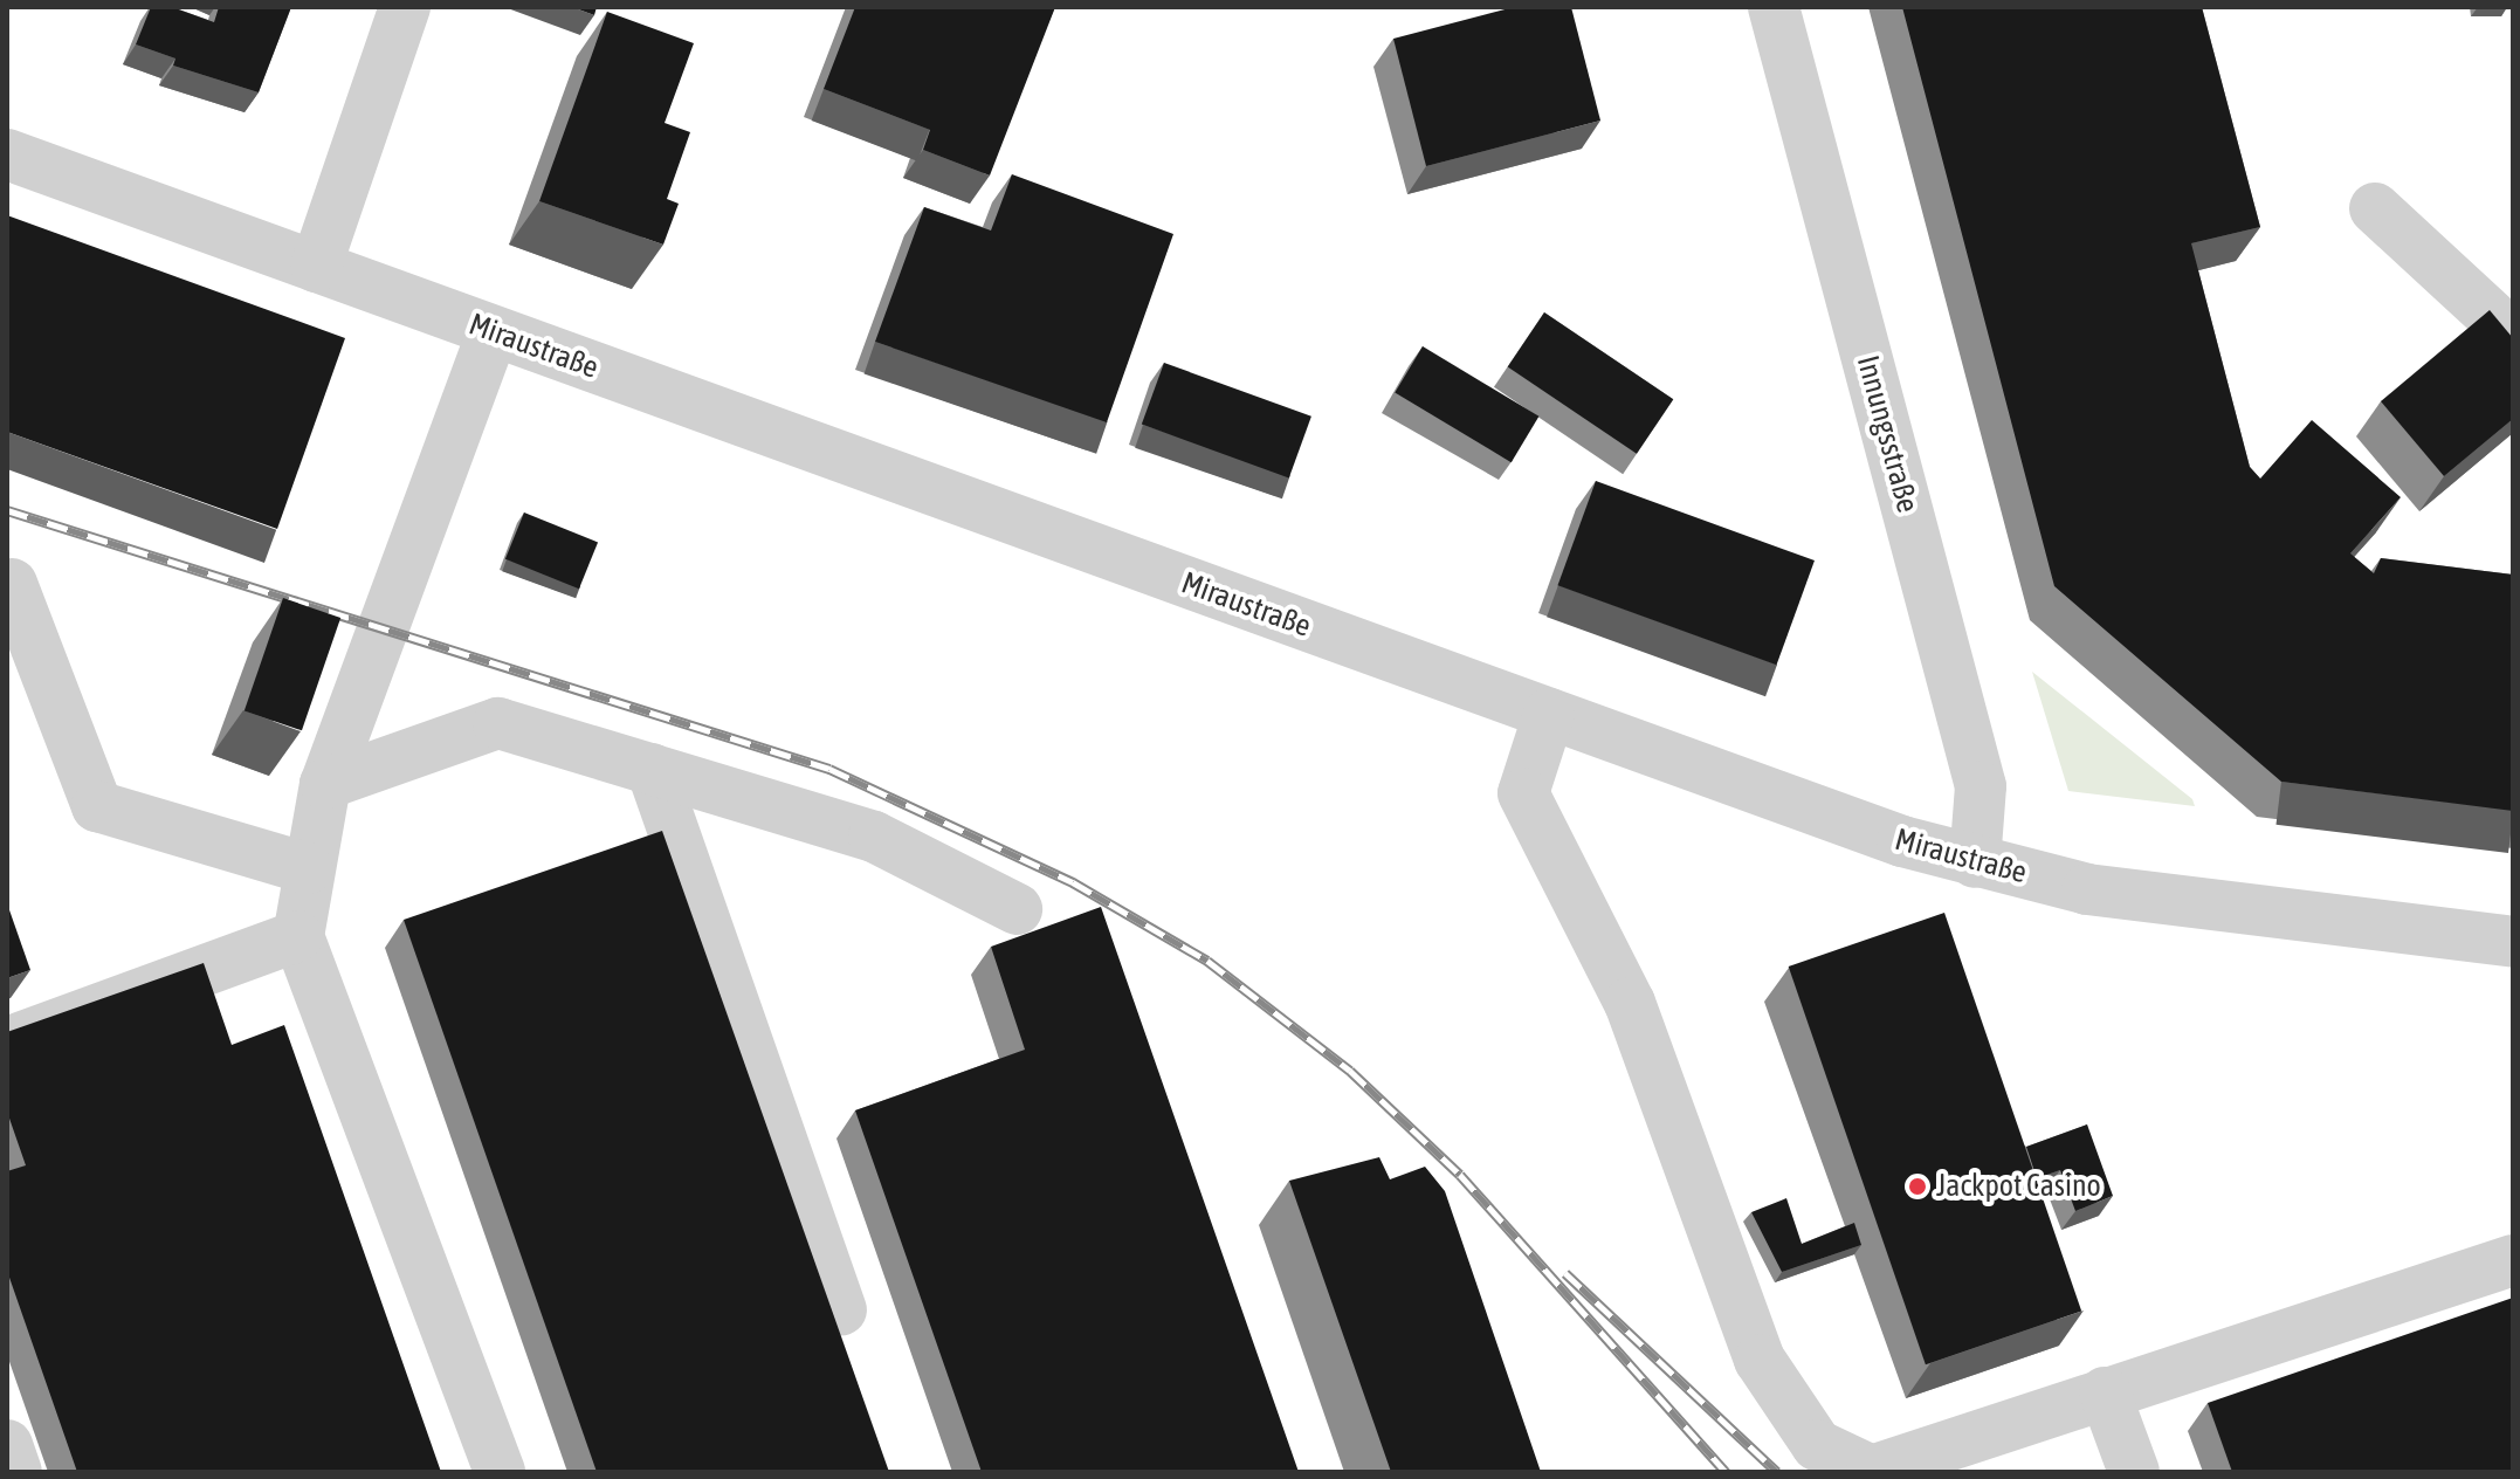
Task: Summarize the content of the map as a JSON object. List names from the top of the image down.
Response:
{
  "streets": {
    "street": ["Miraustraße", "Innungsstraße"]
  },
  "crossings": [
    ["Miraustraße", "Innungsstraße"]
  ],
  "places": ["Jackpot Casino"]
}
